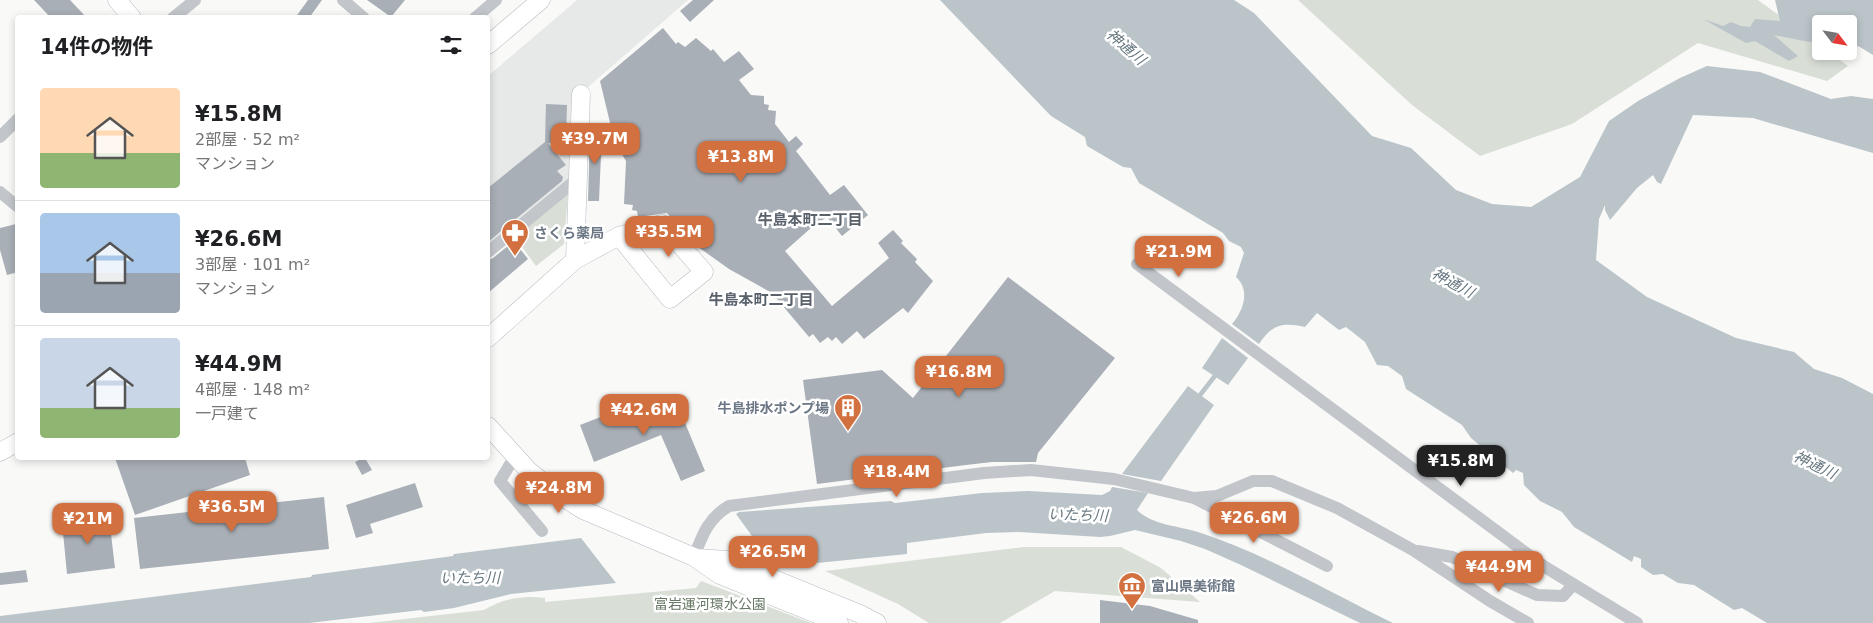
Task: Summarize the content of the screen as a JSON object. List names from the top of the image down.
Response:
{
  "districts": ["牛島本町二丁目", "牛島本町二丁目"],
  "water": ["神通川", "いたち川"],
  "parks": ["富岩運河環水公園"],
  "places": {
    "pharmacy": ["さくら薬局"],
    "building": ["牛島排水ポンプ場"],
    "museum": ["富山県美術館"]
  },
  "north": "bottom right",
  "page": {
    "heading": "14件の物件",
    "list": [
      {
        "name": "¥15.8M",
        "note": "2部屋 · 52 m² · マンション"
      },
      {
        "name": "¥26.6M",
        "note": "3部屋 · 101 m² · マンション"
      },
      {
        "name": "¥44.9M",
        "note": "4部屋 · 148 m² · 一戸建て"
      }
    ],
    "price": [
      "¥39.7M",
      "¥13.8M",
      "¥35.5M",
      "¥21.9M",
      "¥16.8M",
      "¥42.6M",
      "¥15.8M",
      "¥18.4M",
      "¥24.8M",
      "¥36.5M",
      "¥26.6M",
      "¥21M",
      "¥26.5M",
      "¥44.9M"
    ]
  }
}
